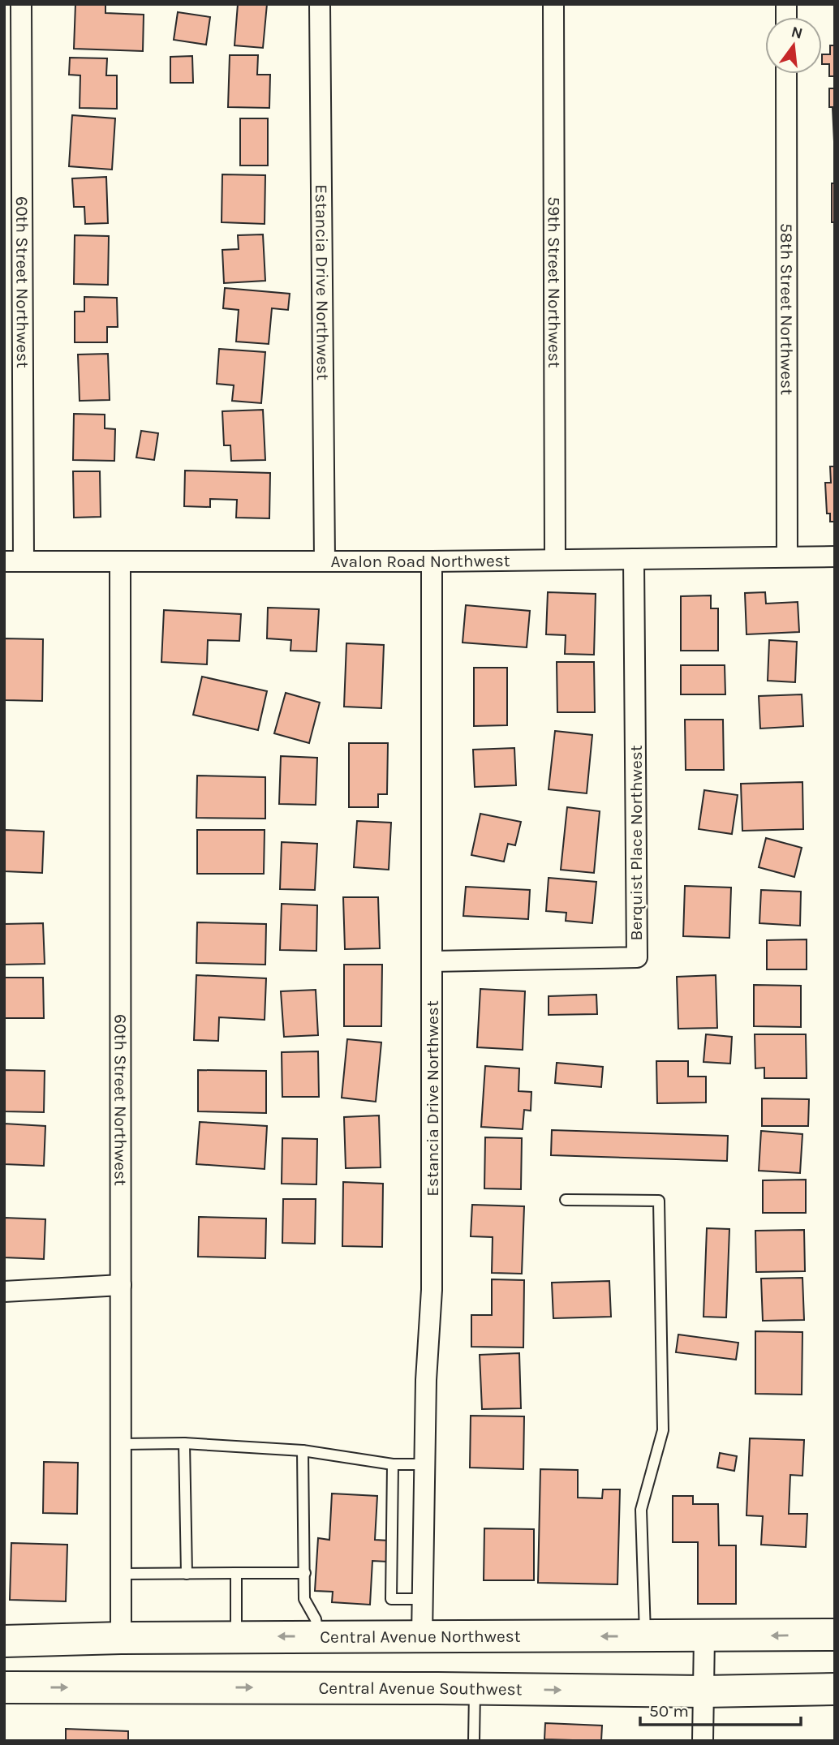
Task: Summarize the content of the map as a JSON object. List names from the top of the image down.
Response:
{
  "streets": {
    "main road": ["Central Avenue Northwest", "Central Avenue Southwest"],
    "street": [
      "60th Street Northwest",
      "Estancia Drive Northwest",
      "59th Street Northwest",
      "58th Street Northwest",
      "Avalon Road Northwest",
      "Berquist Place Northwest"
    ]
  },
  "crossings": [
    ["60th Street Northwest", "Avalon Road Northwest"],
    ["60th Street Northwest", "Central Avenue Northwest"],
    ["Estancia Drive Northwest", "Avalon Road Northwest"],
    ["Estancia Drive Northwest", "Berquist Place Northwest"],
    ["Estancia Drive Northwest", "Central Avenue Northwest"],
    ["59th Street Northwest", "Avalon Road Northwest"],
    ["58th Street Northwest", "Avalon Road Northwest"],
    ["Avalon Road Northwest", "Berquist Place Northwest"]
  ],
  "one_way": ["Central Avenue Northwest", "Central Avenue Southwest"],
  "scale_bar": "50 m",
  "north": "top"
}
